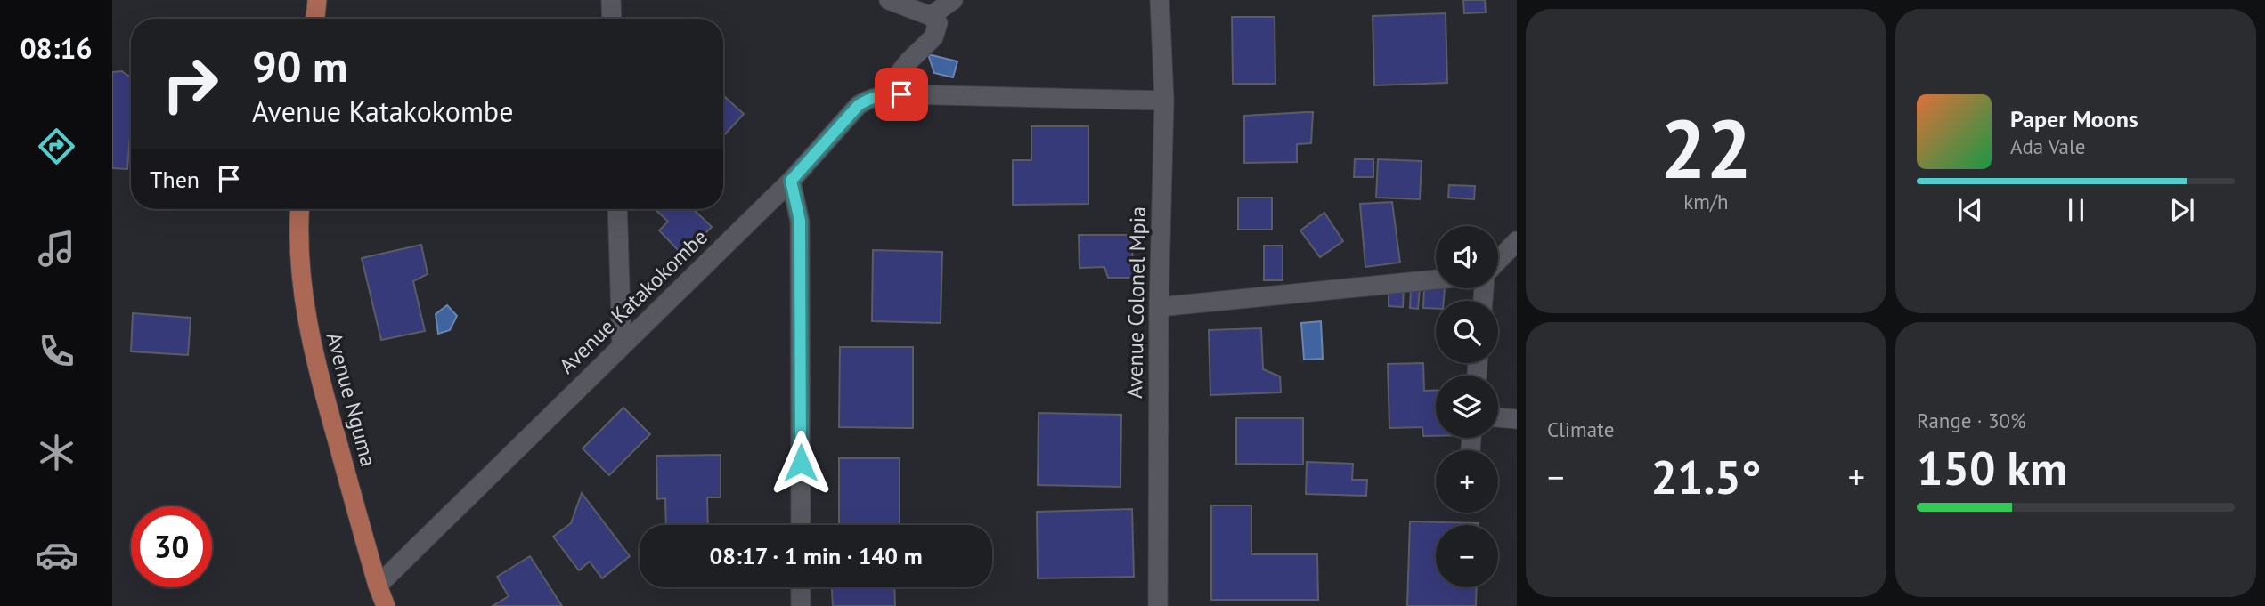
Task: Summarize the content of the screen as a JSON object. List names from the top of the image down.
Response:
{
  "streets": {
    "main road": ["Avenue Nguma"],
    "street": ["Avenue Katakokombe", "Avenue Colonel Mpia"]
  },
  "crossings": [
    ["Avenue Katakokombe", "Avenue Colonel Mpia"],
    ["Avenue Katakokombe", "Avenue Nguma"]
  ],
  "page": {
    "tabs": "08:16",
    "tile": [
      ["22", "km/h"],
      "Climate",
      ["Range · 30%", "150 km"]
    ],
    "turn": ["90 m", "Avenue Katakokombe"],
    "song": ["Paper Moons", "Ada Vale"],
    "then": "Then",
    "map_buttons": ["+", "−"],
    "heat": ["−", "21.5°", "+"],
    "limit": "30",
    "trip": "08:17 · 1 min · 140 m"
  }
}
